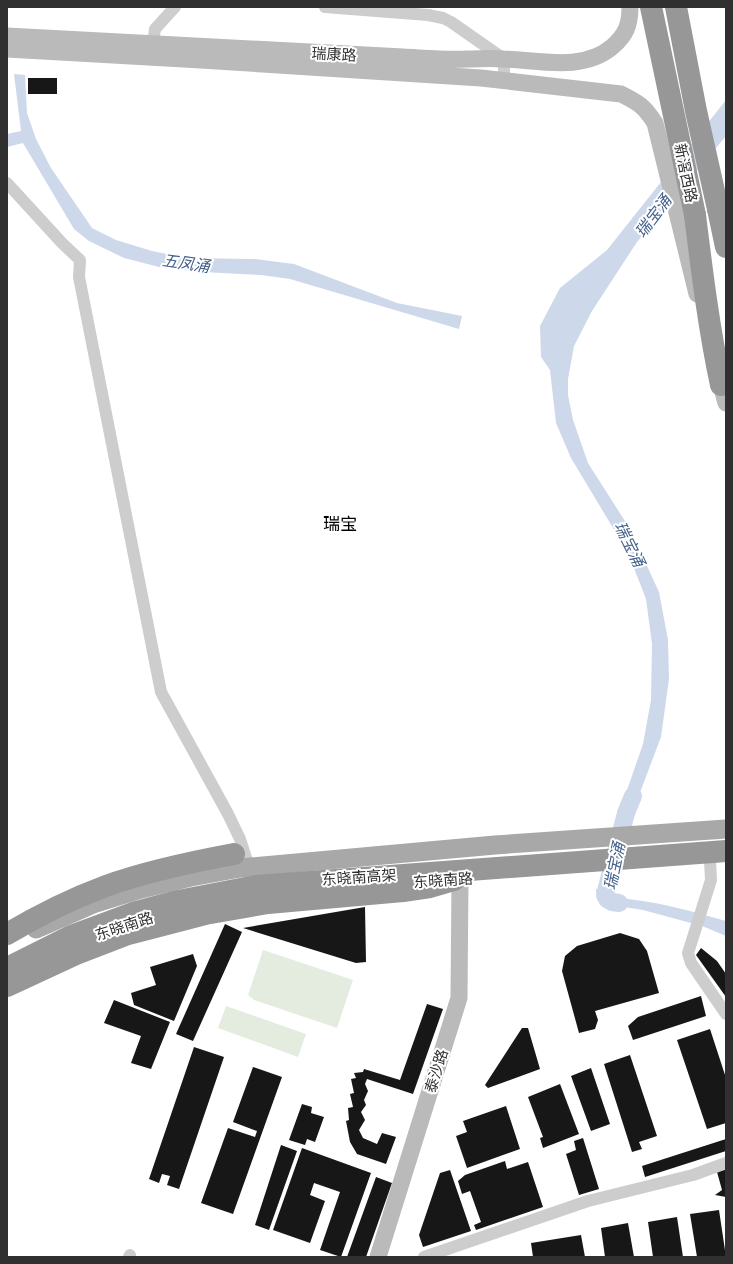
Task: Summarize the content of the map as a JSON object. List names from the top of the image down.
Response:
{
  "streets": {
    "highway": ["新滘西路", "东晓南高架"],
    "main road": ["瑞康路", "东晓南路", "泰沙路"]
  },
  "crossings": [
    ["瑞康路", "新滘西路"],
    ["东晓南高架", "东晓南路"],
    ["东晓南路", "泰沙路"]
  ],
  "districts": ["瑞宝"],
  "water": ["瑞宝涌", "五凤涌"]
}
